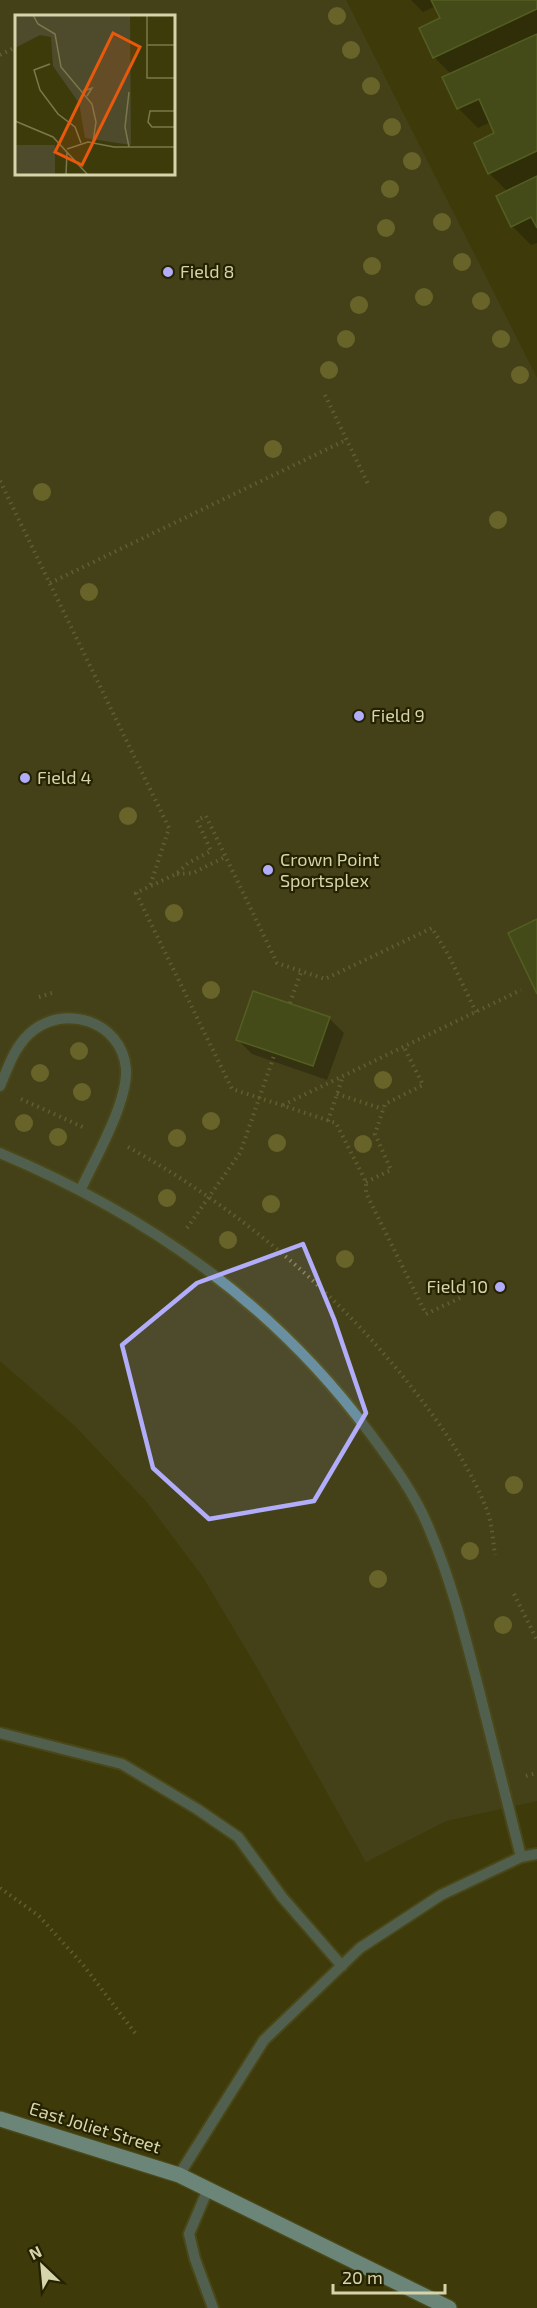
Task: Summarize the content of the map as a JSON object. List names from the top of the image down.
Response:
{
  "streets": {
    "main road": ["East Joliet Street"]
  },
  "places": [
    "Field 8",
    "Field 9",
    "Field 4",
    "Crown Point Sportsplex",
    "Field 10"
  ],
  "scale_bar": "20 m",
  "north": "top left"
}
